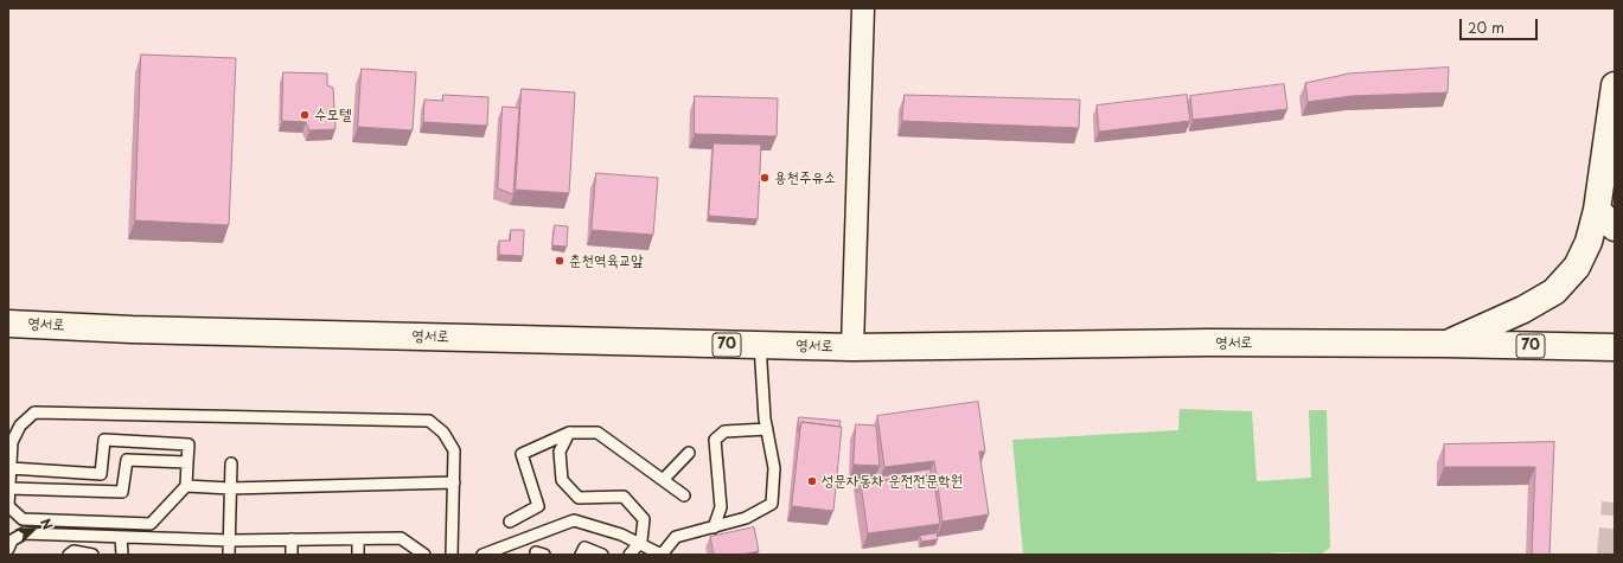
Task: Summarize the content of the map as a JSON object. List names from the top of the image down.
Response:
{
  "streets": {
    "main road": ["영서로", "70"]
  },
  "places": [
    "수모텔",
    "용천주유소",
    "춘천역육교앞",
    "성문자동차 운전전문학원"
  ],
  "scale_bar": "20 m",
  "north": "top right"
}
